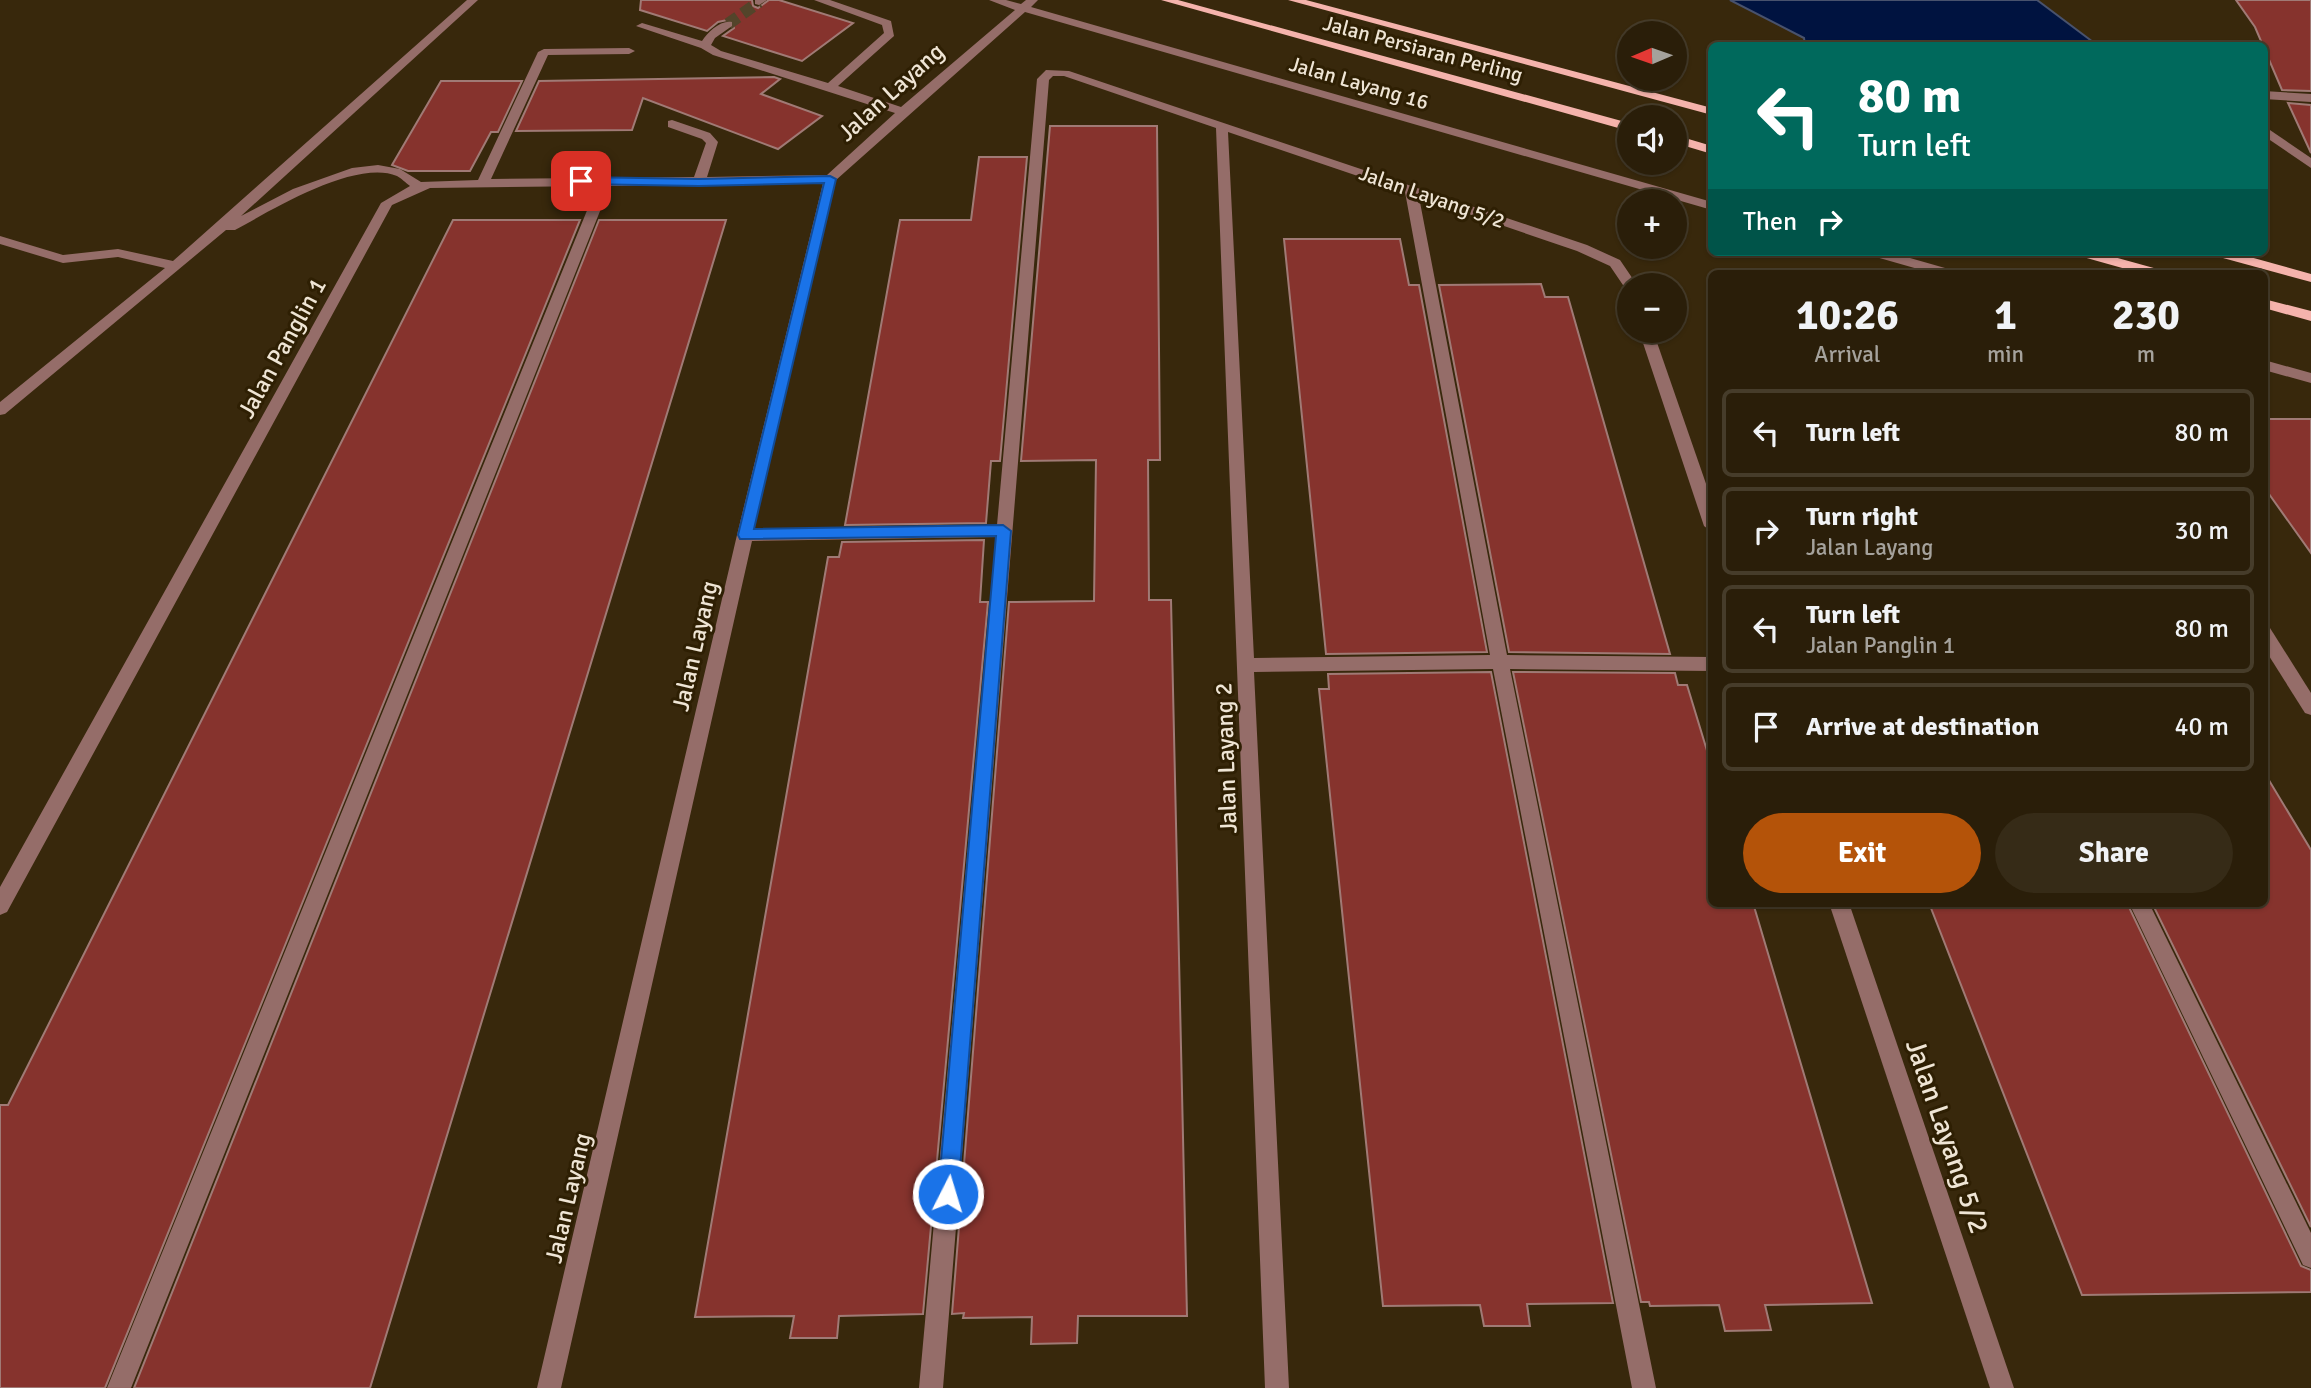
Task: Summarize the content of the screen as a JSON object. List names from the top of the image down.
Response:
{
  "streets": {
    "main road": ["Jalan Persiaran Perling"],
    "street": [
      "Jalan Layang 16",
      "Jalan Layang",
      "Jalan Layang 5/2",
      "Jalan Panglin 1",
      "Jalan Layang 2"
    ]
  },
  "crossings": [
    ["Jalan Layang 16", "Jalan Layang"],
    ["Jalan Layang", "Jalan Panglin 1"],
    ["Jalan Layang 5/2", "Jalan Layang 2"]
  ],
  "north": "left",
  "page": {
    "map_buttons": ["+", "−"],
    "turn": ["80 m", "Turn left"],
    "then": "Then",
    "eta": [
      "10:26",
      "Arrival",
      "1",
      "min",
      "230",
      "m"
    ],
    "list": [
      {
        "name": "Turn left",
        "value": "80 m"
      },
      {
        "name": "Turn right",
        "note": "Jalan Layang",
        "value": "30 m"
      },
      {
        "name": "Turn left",
        "note": "Jalan Panglin 1",
        "value": "80 m"
      },
      {
        "name": "Arrive at destination",
        "value": "40 m"
      }
    ],
    "buttons": ["Exit", "Share"]
  }
}
